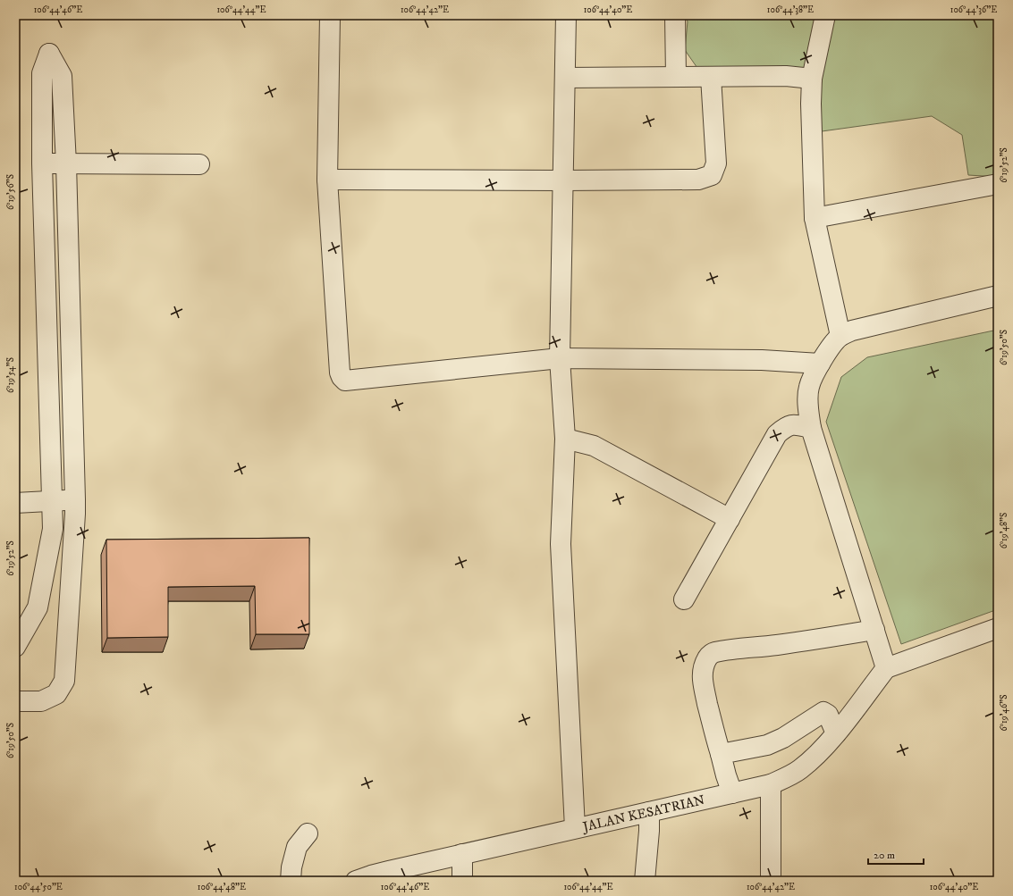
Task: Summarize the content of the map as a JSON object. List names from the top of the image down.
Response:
{
  "streets": {
    "street": ["JALAN KESATRIAN"]
  },
  "scale_bar": "20 m",
  "coordinates": [
    "106°44'46\"E",
    "106°44'44\"E",
    "106°44'42\"E",
    "106°44'40\"E",
    "106°44'38\"E",
    "106°44'36\"E",
    "6°19'52\"S",
    "6°19'56\"S",
    "6°19'50\"S",
    "6°19'54\"S",
    "6°19'48\"S",
    "6°19'46\"S",
    "106°44'50\"E",
    "106°44'48\"E"
  ]
}
